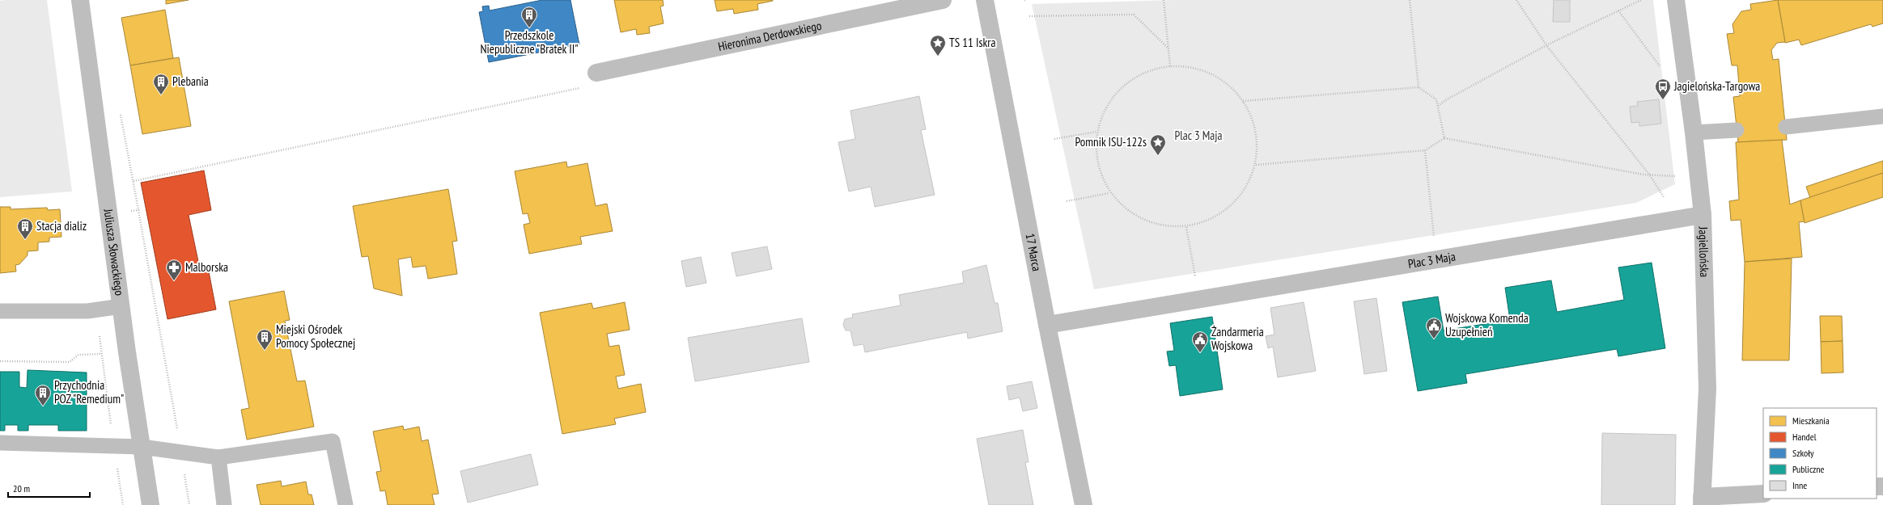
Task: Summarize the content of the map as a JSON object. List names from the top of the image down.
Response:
{
  "streets": {
    "street": [
      "Hieronima Derdowskiego",
      "Jagiellońska",
      "Juliusza Słowackiego",
      "17 Marca",
      "Plac 3 Maja"
    ]
  },
  "crossings": [
    ["Jagiellońska", "Plac 3 Maja"],
    ["17 Marca", "Plac 3 Maja"]
  ],
  "parks": ["Plac 3 Maja"],
  "places": {
    "building": [
      "Przedszkole Niepubliczne \"Bratek II\"",
      "Plebania",
      "Stacja dializ",
      "Miejski Ośrodek Pomocy Społecznej",
      "Przychodnia POZ \"Remedium\""
    ],
    "place": ["TS 11 Iskra", "Pomnik ISU-122s"],
    "bus stop": ["Jagielońska-Targowa"],
    "pharmacy": ["Malborska"],
    "public building": ["Wojskowa Komenda Uzupełnień", "Żandarmeria Wojskowa"]
  },
  "legend": [
    "Mieszkania",
    "Handel",
    "Szkoły",
    "Publiczne",
    "Inne"
  ],
  "scale_bar": "20 m"
}
